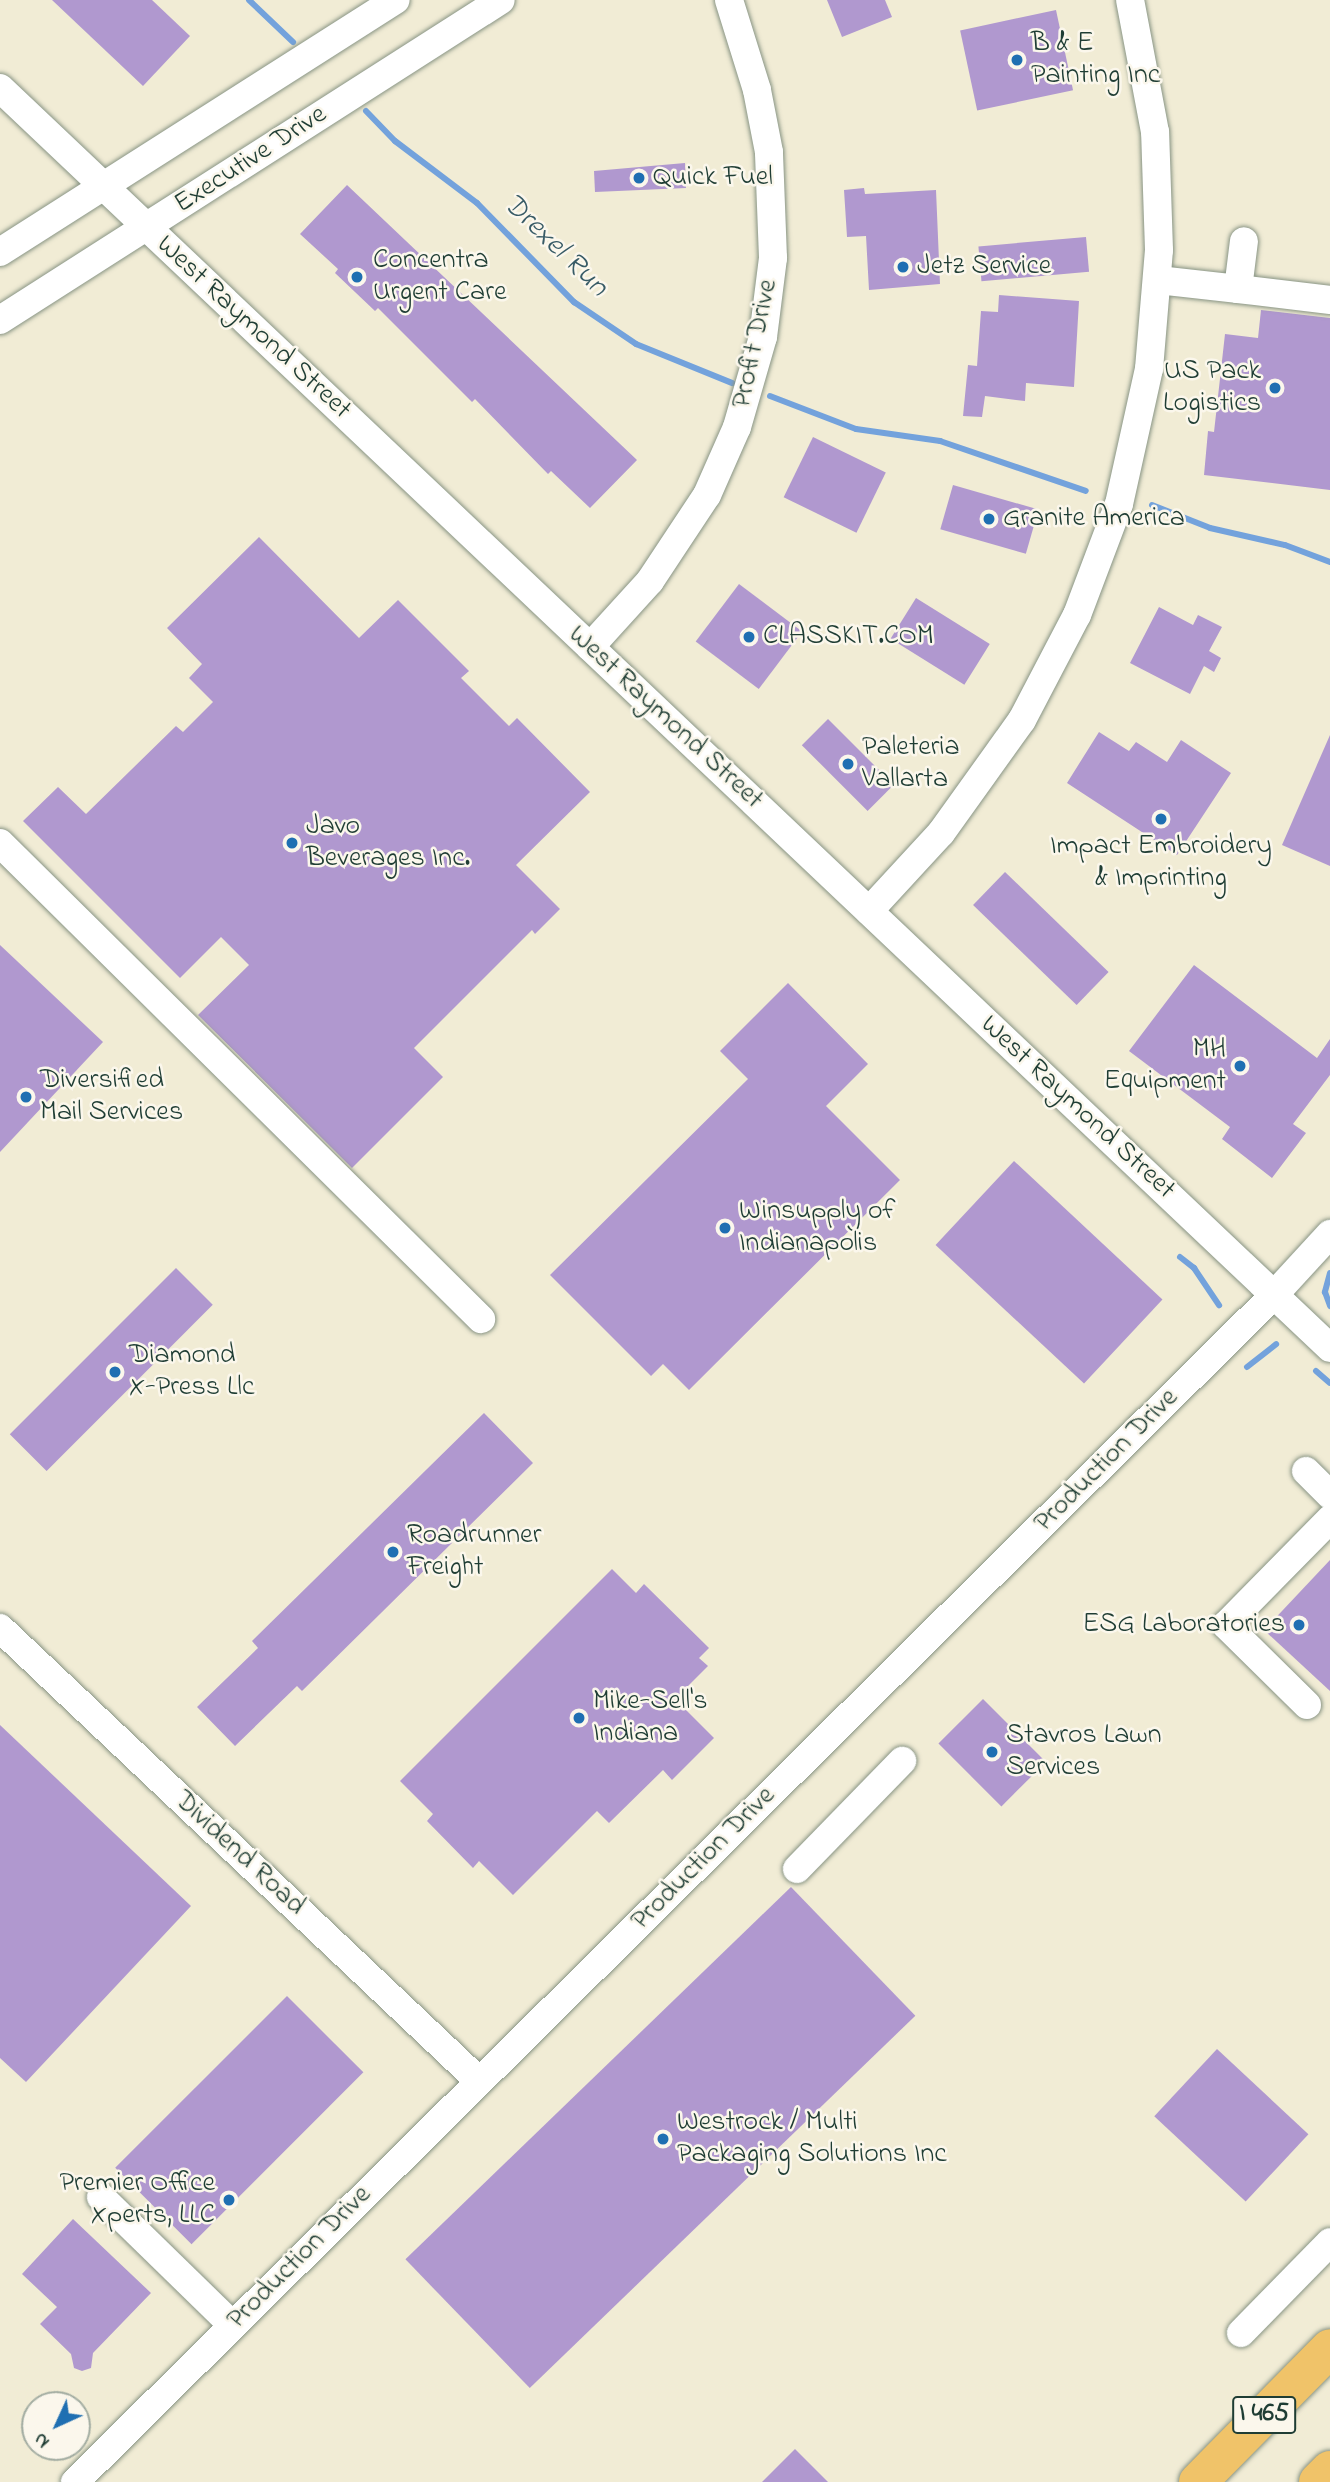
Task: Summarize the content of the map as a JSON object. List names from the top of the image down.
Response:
{
  "streets": {
    "highway": ["I 465"],
    "street": [
      "Executive Drive",
      "West Raymond Street",
      "Profit Drive",
      "Production Drive",
      "Dividend Road"
    ]
  },
  "crossings": [
    ["Executive Drive", "West Raymond Street"],
    ["West Raymond Street", "Profit Drive"],
    ["West Raymond Street", "Production Drive"],
    ["Production Drive", "Dividend Road"]
  ],
  "water": ["Drexel Run"],
  "places": [
    "B & E Painting Inc",
    "Quick Fuel",
    "Jetz Service",
    "Concentra Urgent Care",
    "US Pack Logistics",
    "Granite America",
    "CLASSKIT.COM",
    "Paleteria Vallarta",
    "Impact Embroidery & Imprinting",
    "Javo Beverages Inc.",
    "MH Equipment",
    "Diversified Mail Services",
    "Winsupply of Indianapolis",
    "Diamond X-Press Llc",
    "Roadrunner Freight",
    "ESG Laboratories",
    "Mike-Sell's Indiana",
    "Stavros Lawn Services",
    "Westrock / Multi Packaging Solutions Inc",
    "Premier Office Xperts, LLC"
  ],
  "north": "bottom left"
}
